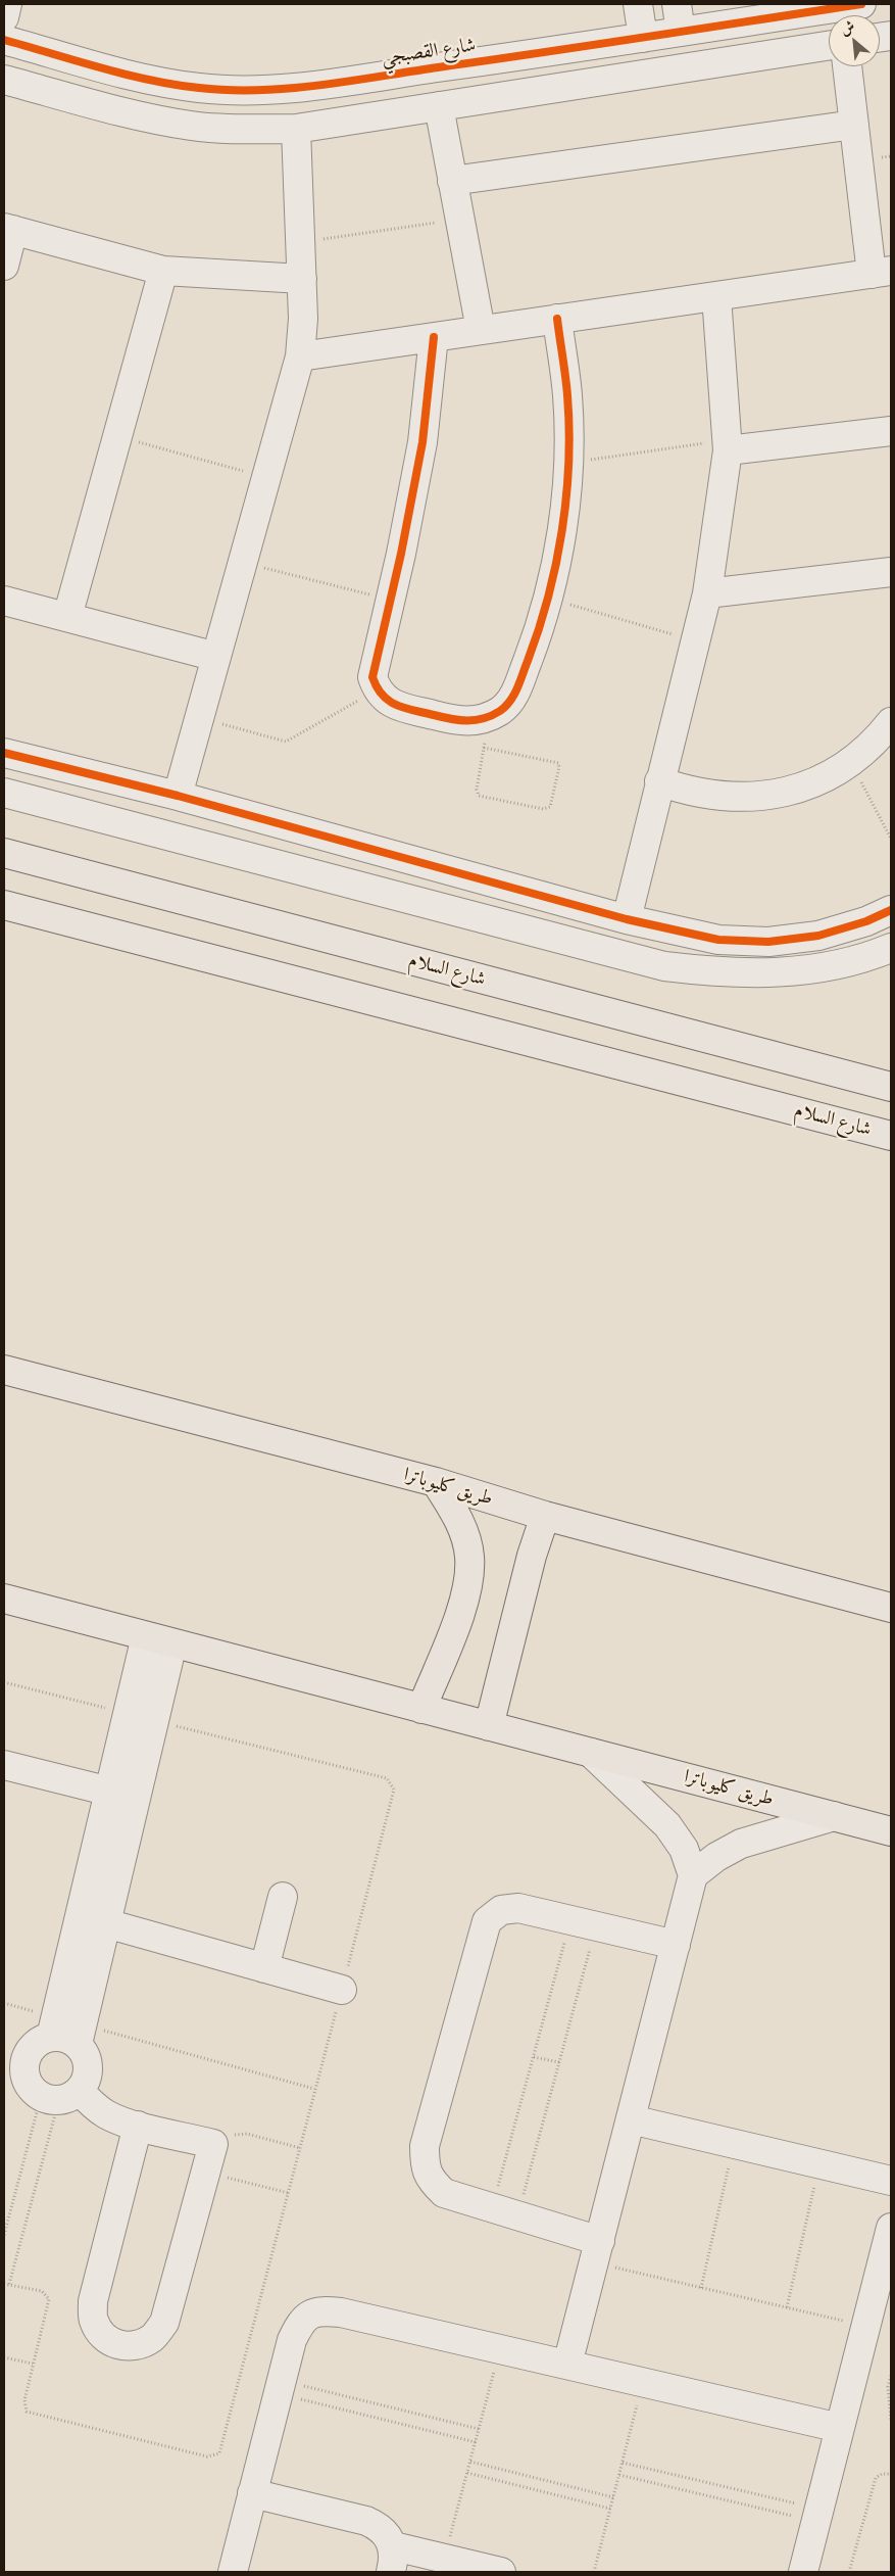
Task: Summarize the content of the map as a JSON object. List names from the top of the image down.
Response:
{
  "streets": {
    "main road": ["شارع السلام", "طريق كليوباترا"],
    "street": ["شارع القصبجي"]
  },
  "north": "top left"
}
